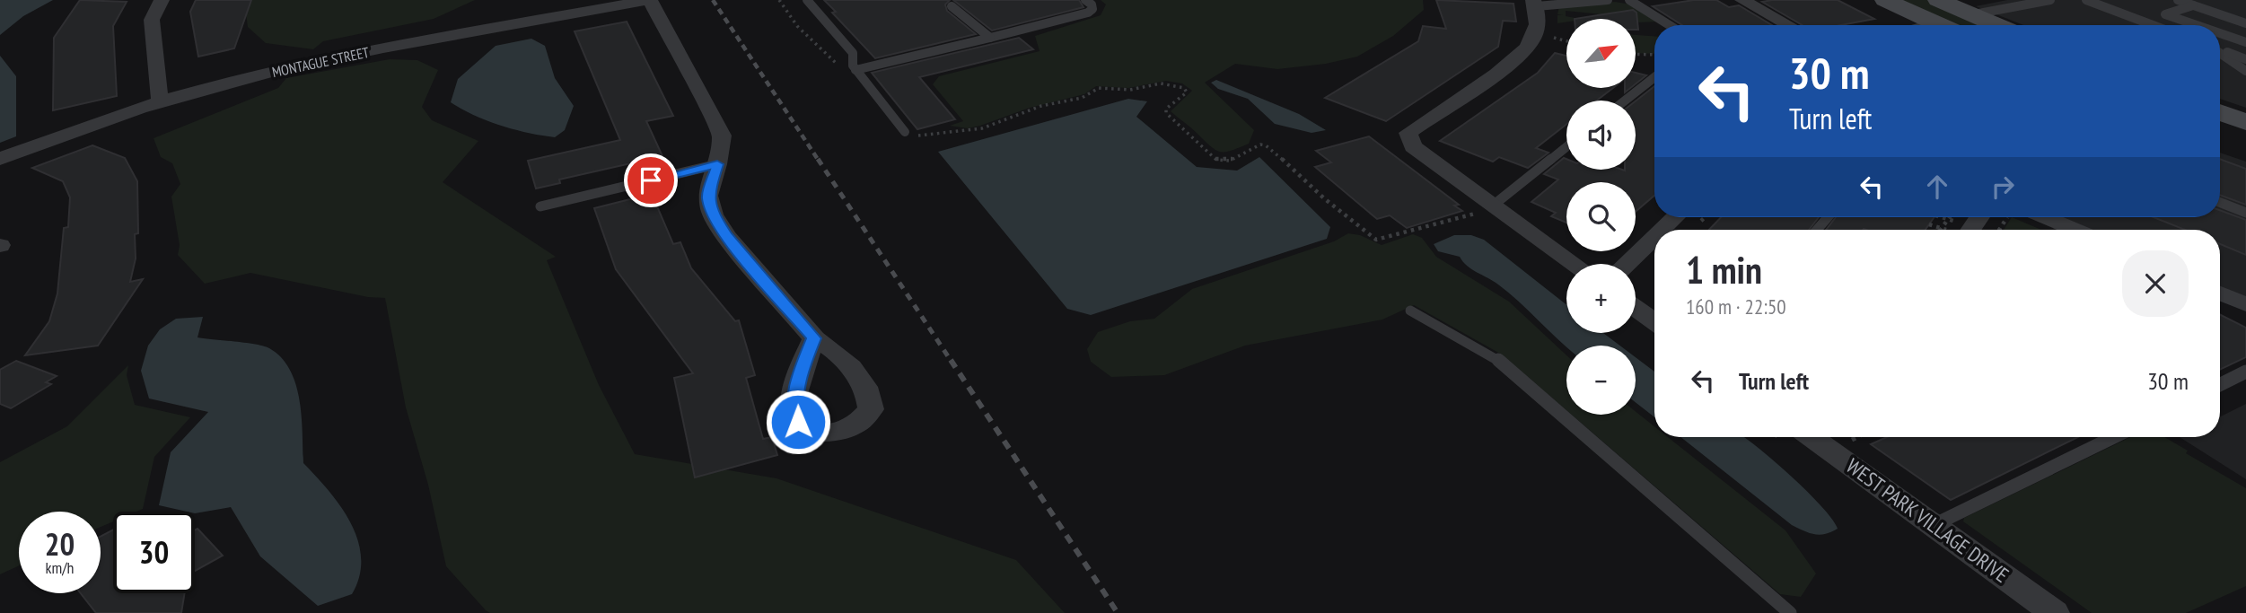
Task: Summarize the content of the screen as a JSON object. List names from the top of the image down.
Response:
{
  "streets": {
    "street": ["MONTAGUE STREET", "WEST PARK VILLAGE DRIVE"]
  },
  "north": "top right",
  "page": {
    "map_buttons": ["+", "−"],
    "turn": ["30 m", "Turn left"],
    "heading": ["1 min", "160 m · 22:50"],
    "list": [
      {
        "name": "Turn left",
        "value": "30 m"
      }
    ],
    "speed": "20 km/h",
    "limit": "30"
  }
}
